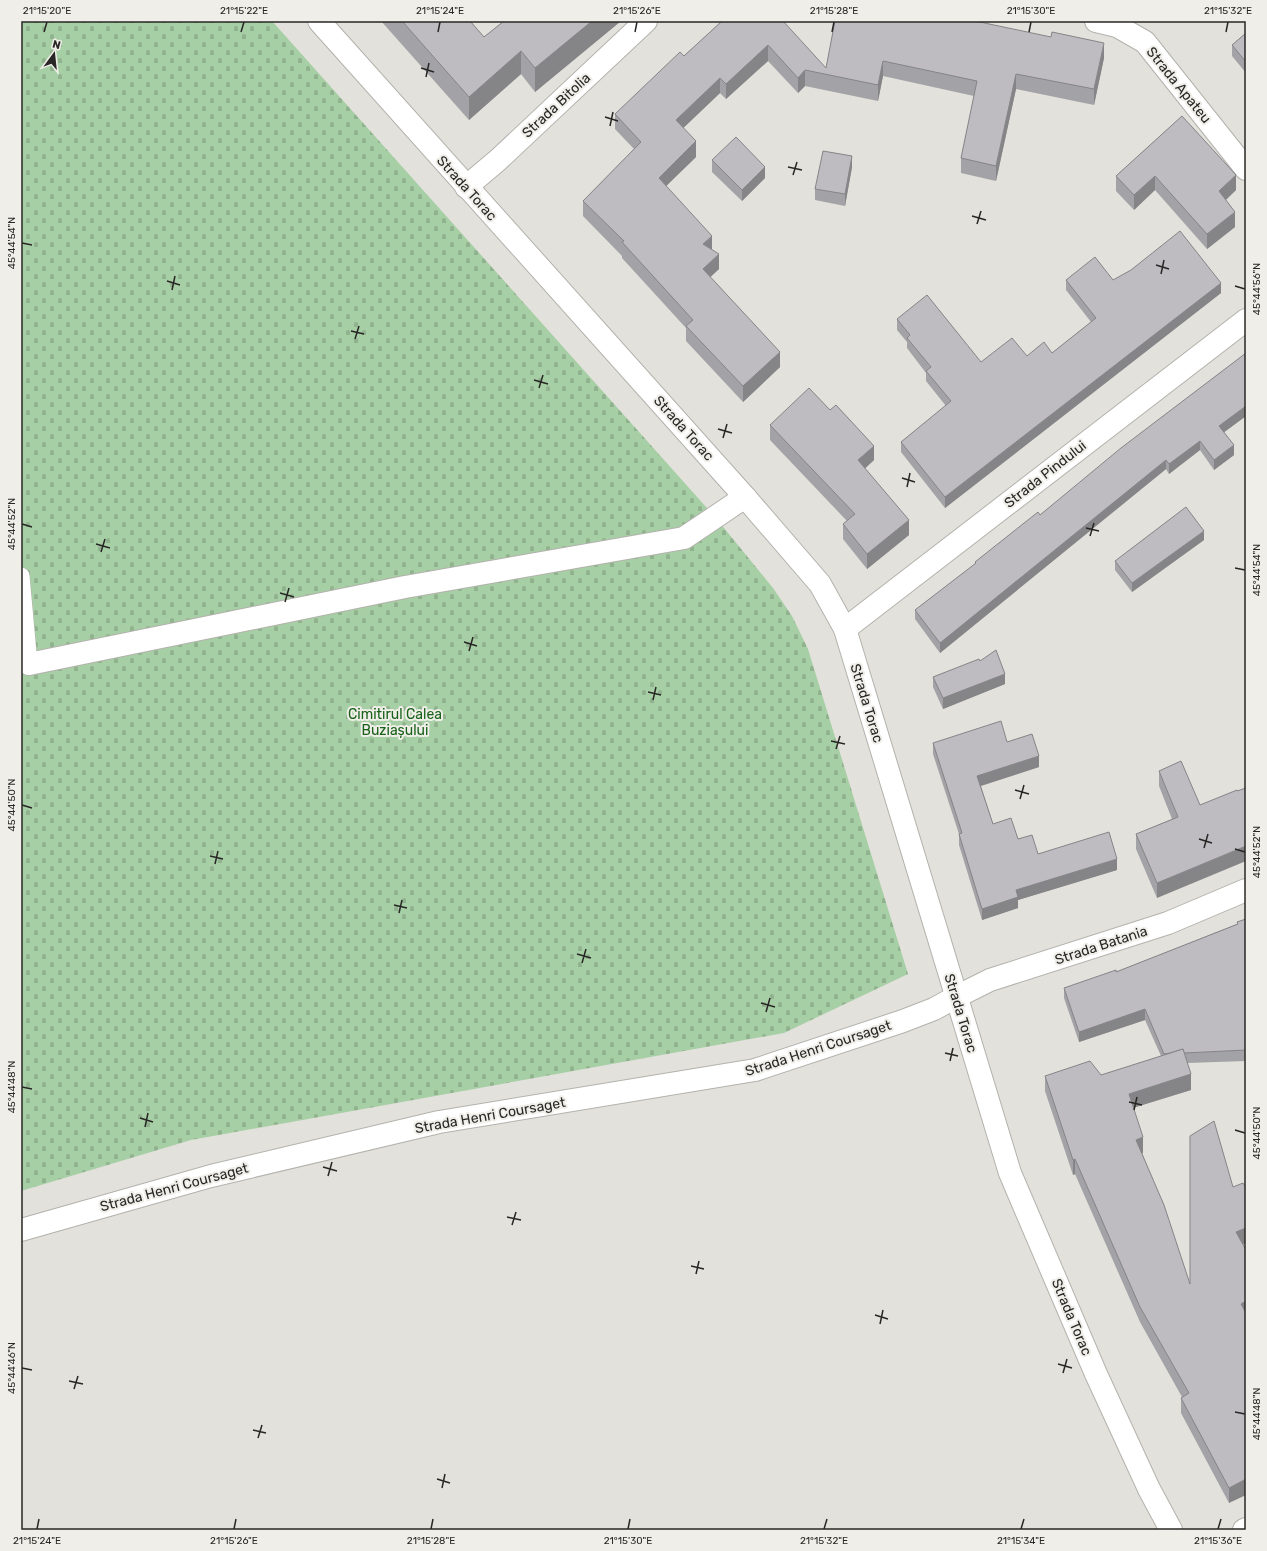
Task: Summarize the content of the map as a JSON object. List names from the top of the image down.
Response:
{
  "streets": {
    "street": [
      "Strada Apateu",
      "Strada Bitolia",
      "Strada Torac",
      "Strada Pindului",
      "Strada Batania",
      "Strada Henri Coursaget"
    ]
  },
  "crossings": [
    ["Strada Bitolia", "Strada Torac"],
    ["Strada Torac", "Strada Pindului"],
    ["Strada Torac", "Strada Batania"],
    ["Strada Torac", "Strada Henri Coursaget"],
    ["Strada Batania", "Strada Henri Coursaget"]
  ],
  "parks": ["Cimitirul Calea Buziașului"],
  "north": "top",
  "coordinates": [
    "21°15'20\"E",
    "21°15'22\"E",
    "21°15'24\"E",
    "21°15'26\"E",
    "21°15'28\"E",
    "21°15'30\"E",
    "21°15'32\"E",
    "45°44'54\"N",
    "45°44'56\"N",
    "45°44'52\"N",
    "45°44'50\"N",
    "45°44'48\"N",
    "45°44'46\"N",
    "21°15'34\"E",
    "21°15'36\"E"
  ]
}
